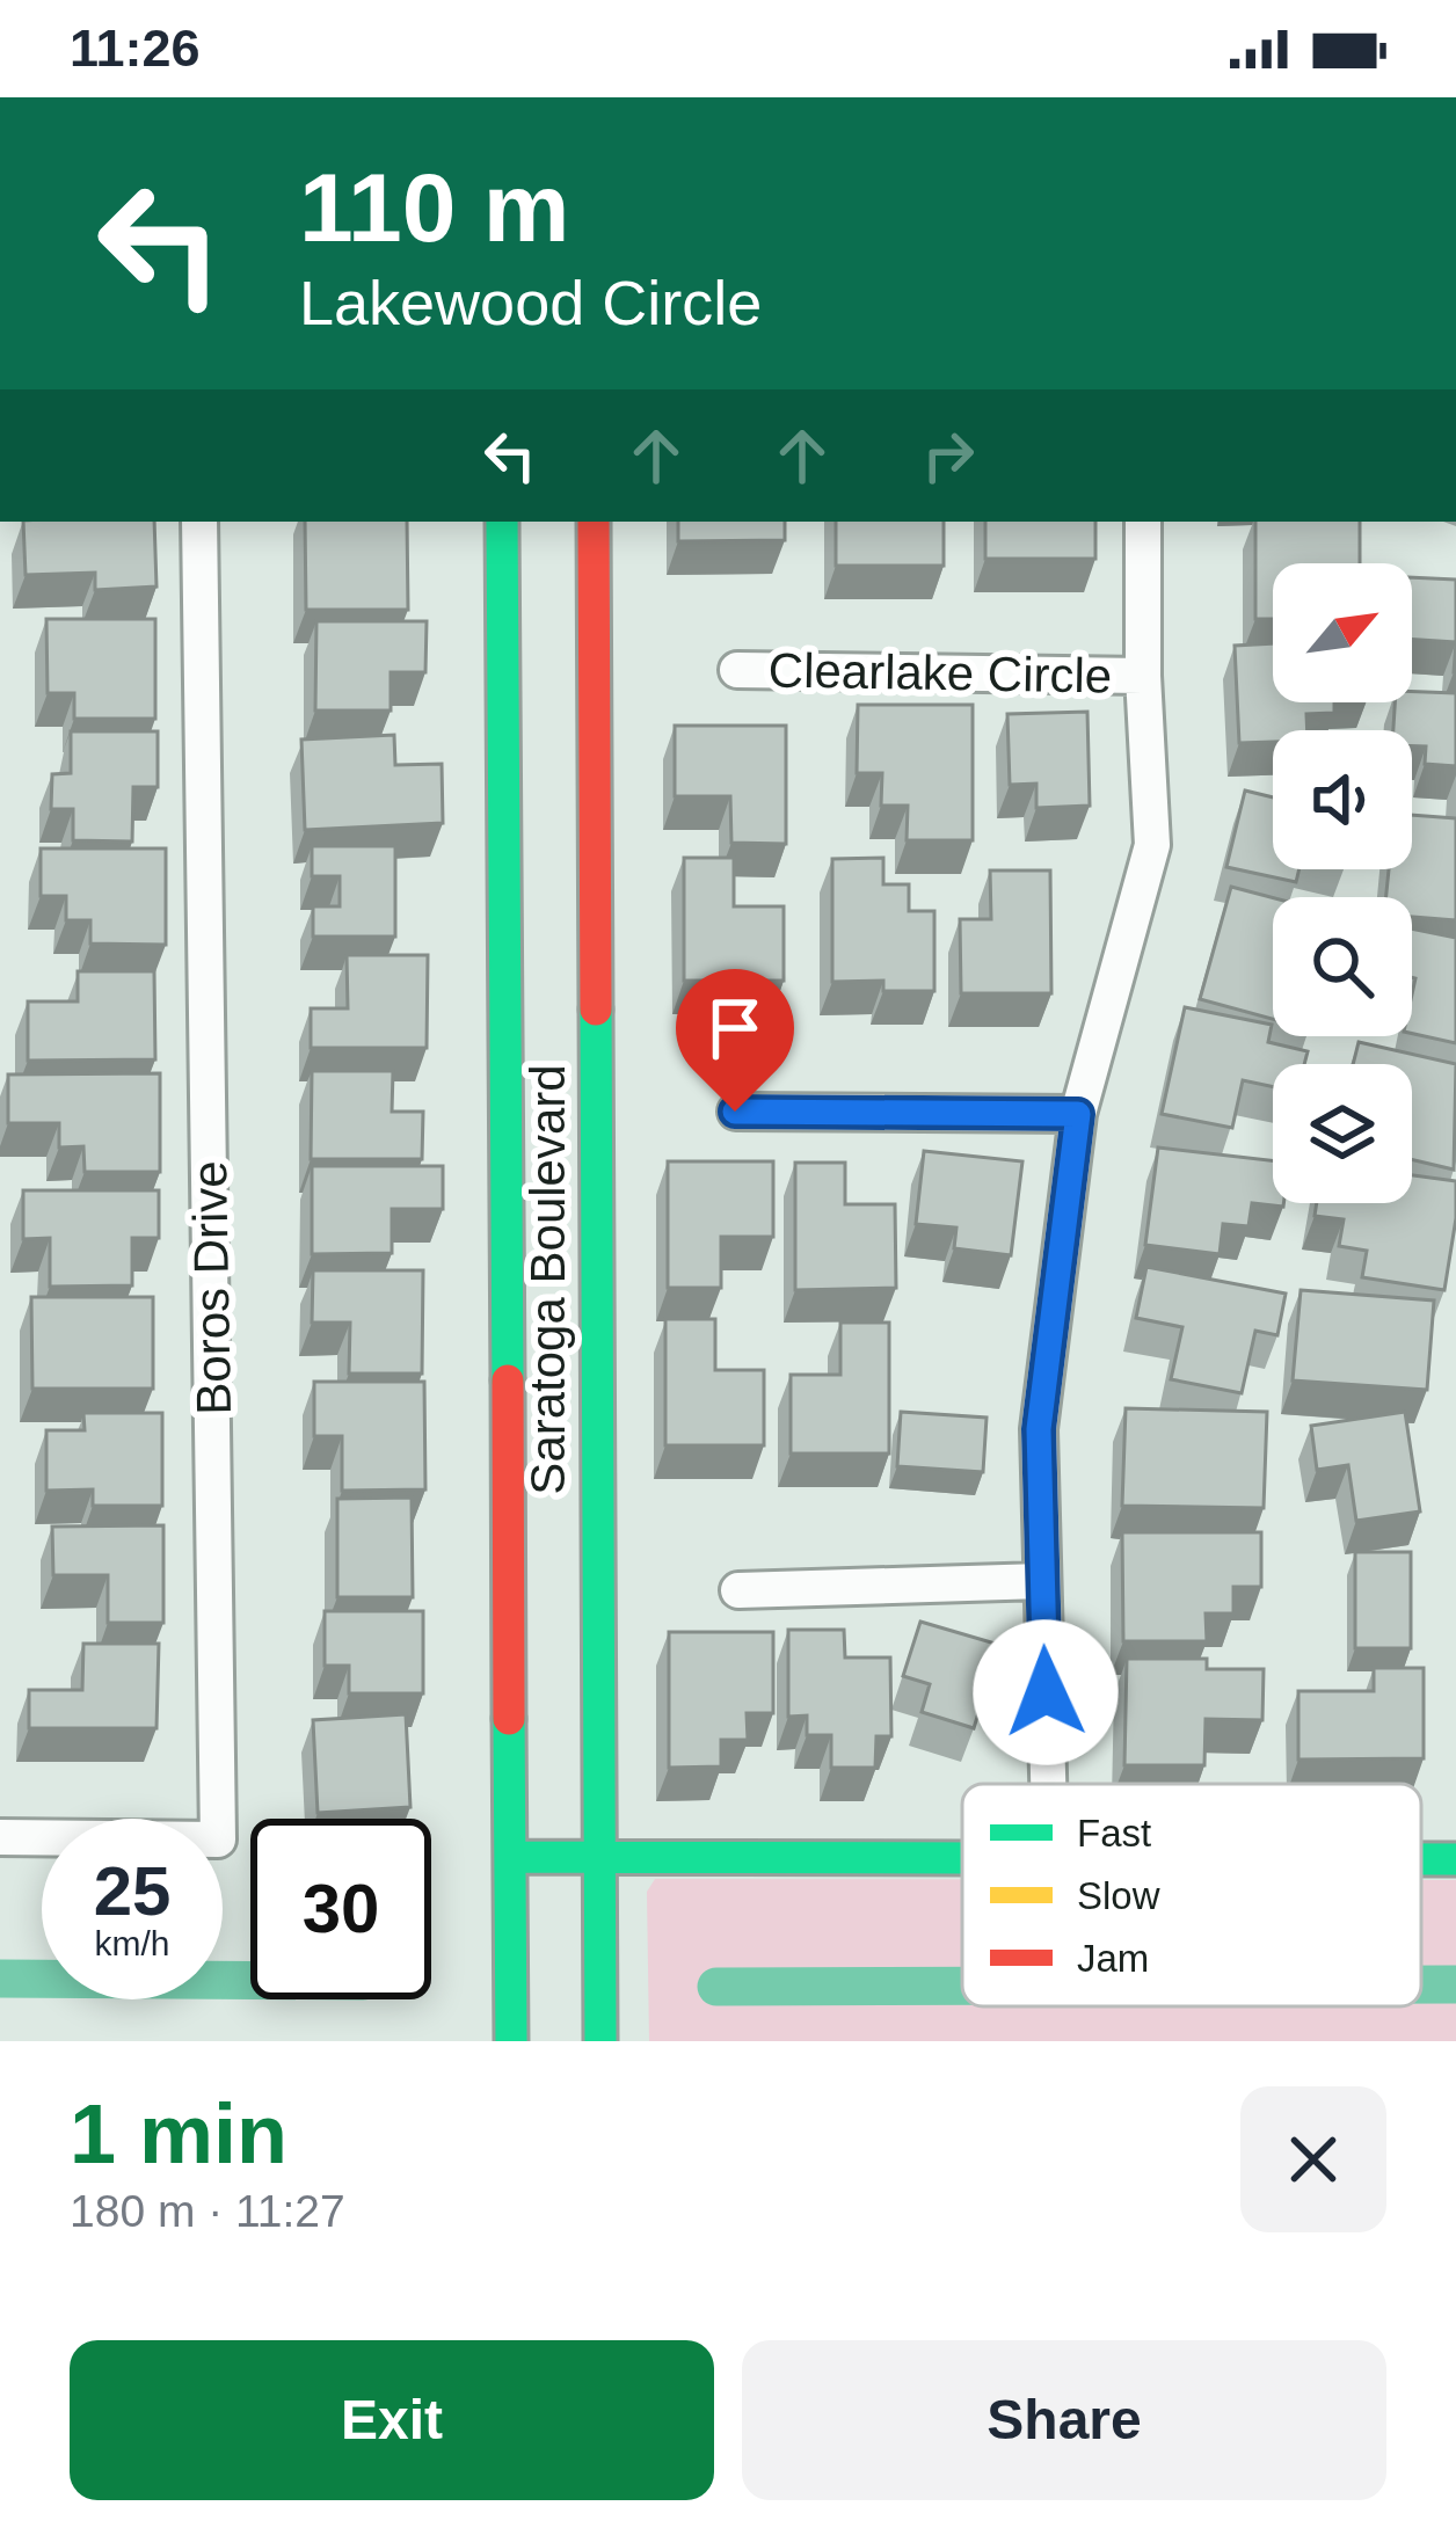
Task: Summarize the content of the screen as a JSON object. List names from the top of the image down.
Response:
{
  "streets": {
    "main road": ["Saratoga Boulevard"],
    "street": ["Clearlake Circle", "Boros Drive"]
  },
  "legend": ["Fast", "Slow", "Jam"],
  "north": "top right",
  "page": {
    "status": "11:26",
    "turn": ["110 m", "Lakewood Circle"],
    "speed": "25 km/h",
    "limit": "30",
    "heading": ["1 min", "180 m · 11:27"],
    "buttons": ["Exit", "Share"]
  }
}
